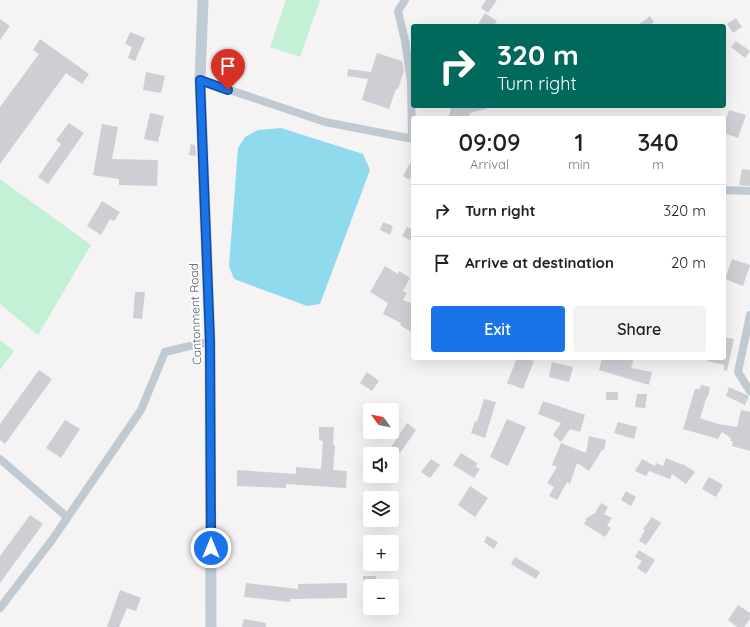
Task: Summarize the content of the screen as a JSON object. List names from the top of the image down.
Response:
{
  "streets": {
    "street": ["Cantonment Road"]
  },
  "north": "top left",
  "page": {
    "turn": ["320 m", "Turn right"],
    "eta": [
      "09:09",
      "Arrival",
      "1",
      "min",
      "340",
      "m"
    ],
    "list": [
      {
        "name": "Turn right",
        "value": "320 m"
      },
      {
        "name": "Arrive at destination",
        "value": "20 m"
      }
    ],
    "buttons": ["Exit", "Share"],
    "map_buttons": ["+", "−"]
  }
}
